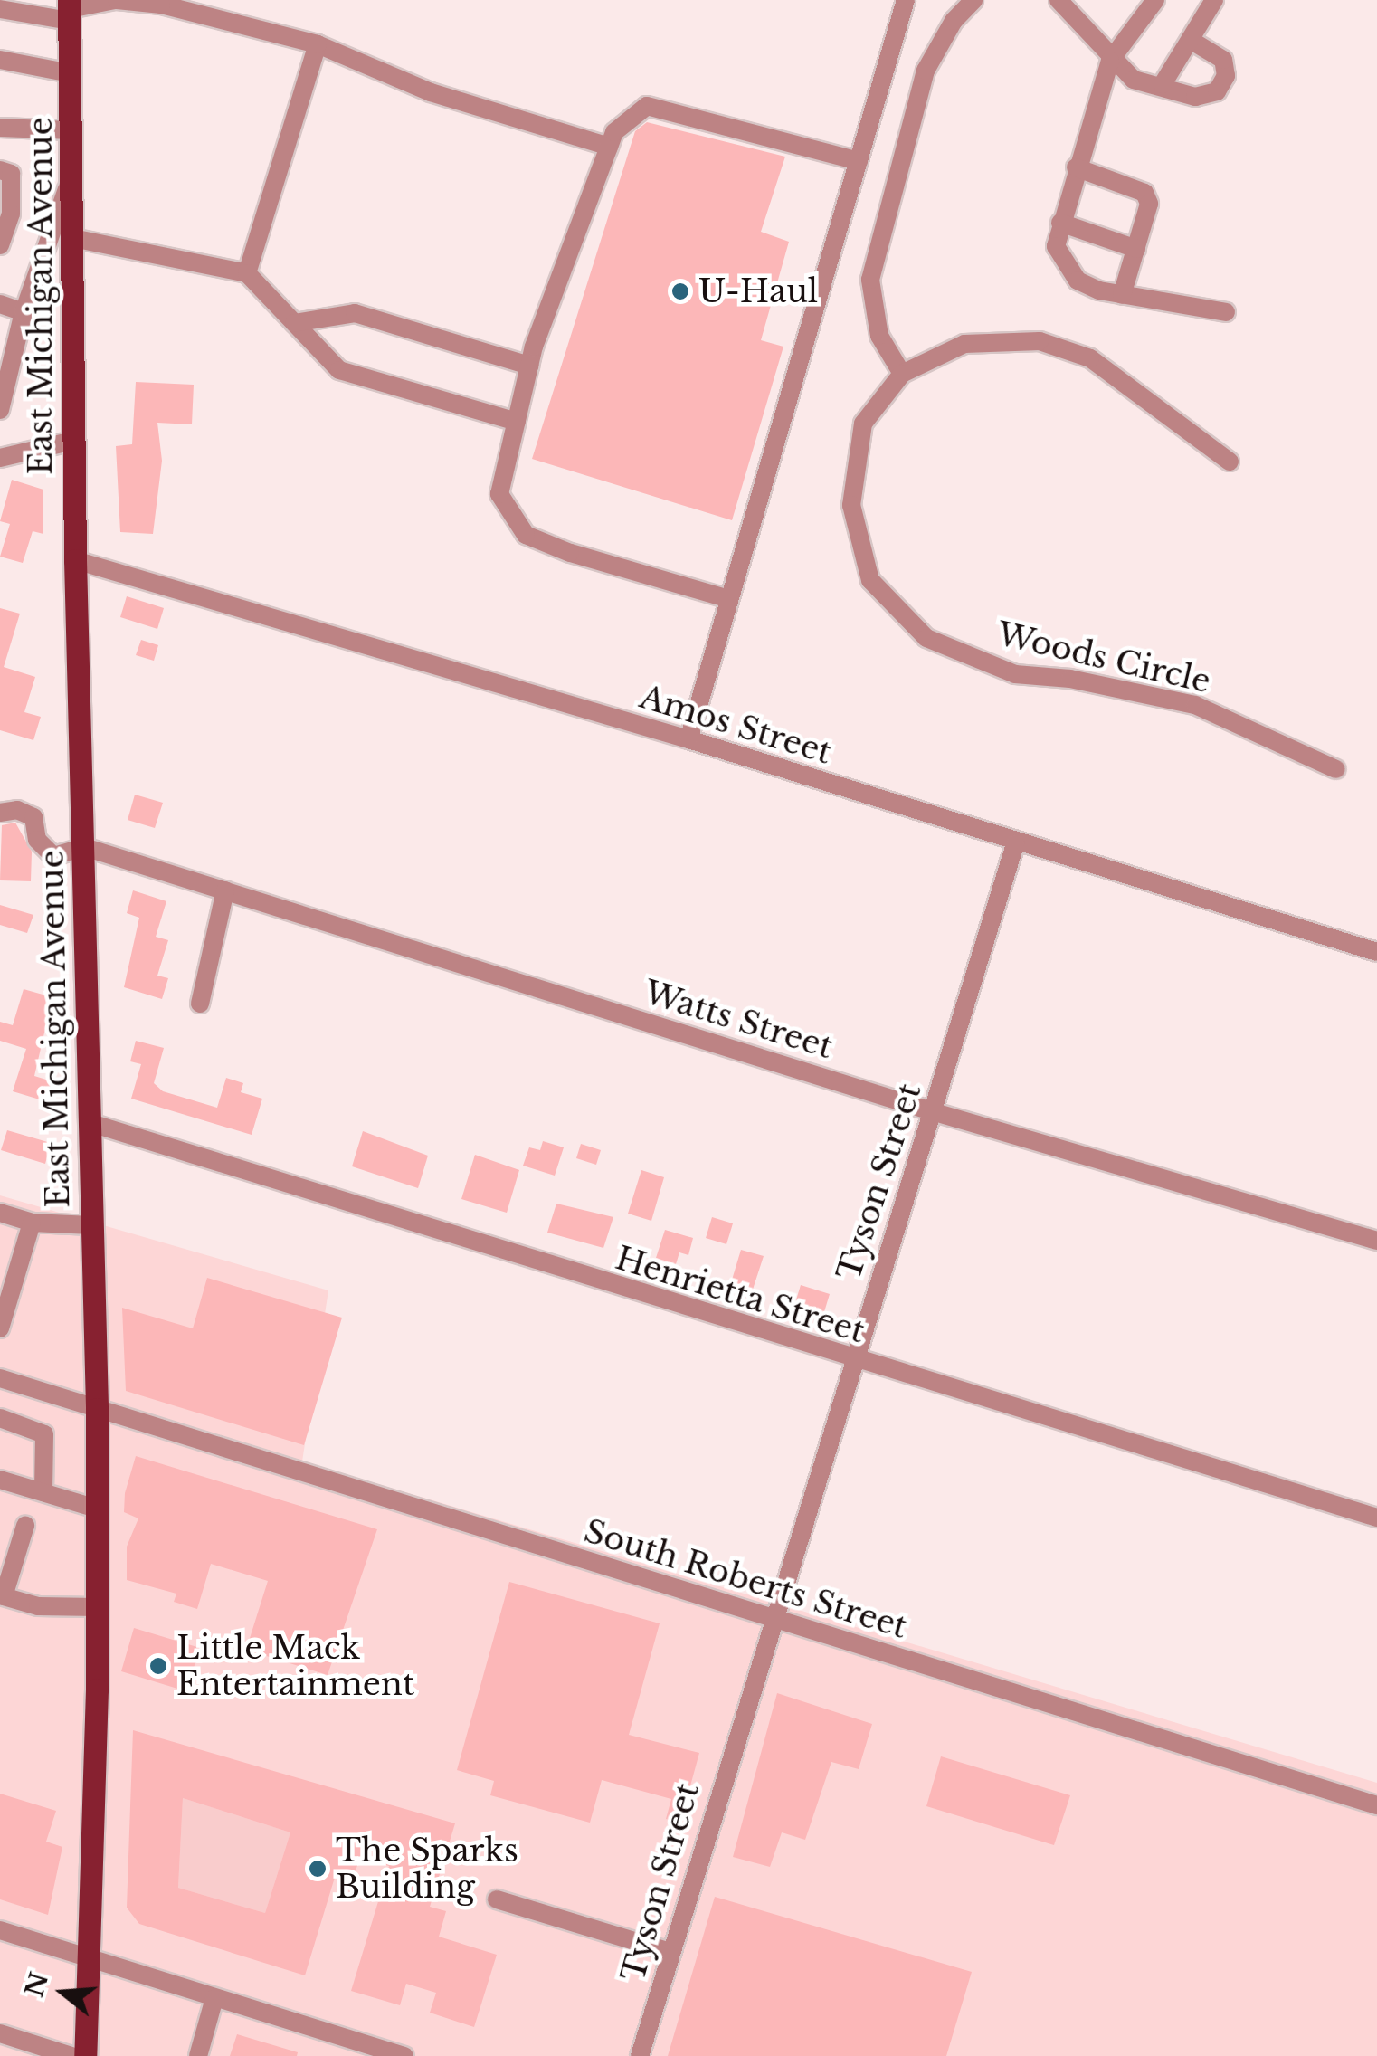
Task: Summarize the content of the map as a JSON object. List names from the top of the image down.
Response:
{
  "streets": {
    "main road": ["East Michigan Avenue"],
    "street": [
      "Woods Circle",
      "Amos Street",
      "Watts Street",
      "Tyson Street",
      "Henrietta Street",
      "South Roberts Street"
    ]
  },
  "crossings": [
    ["East Michigan Avenue", "Amos Street"],
    ["East Michigan Avenue", "Watts Street"],
    ["East Michigan Avenue", "Henrietta Street"],
    ["East Michigan Avenue", "South Roberts Street"],
    ["Amos Street", "Tyson Street"],
    ["Watts Street", "Tyson Street"],
    ["Tyson Street", "Henrietta Street"],
    ["Tyson Street", "South Roberts Street"]
  ],
  "places": ["U-Haul", "Little Mack Entertainment", "The Sparks Building"],
  "north": "left"
}
